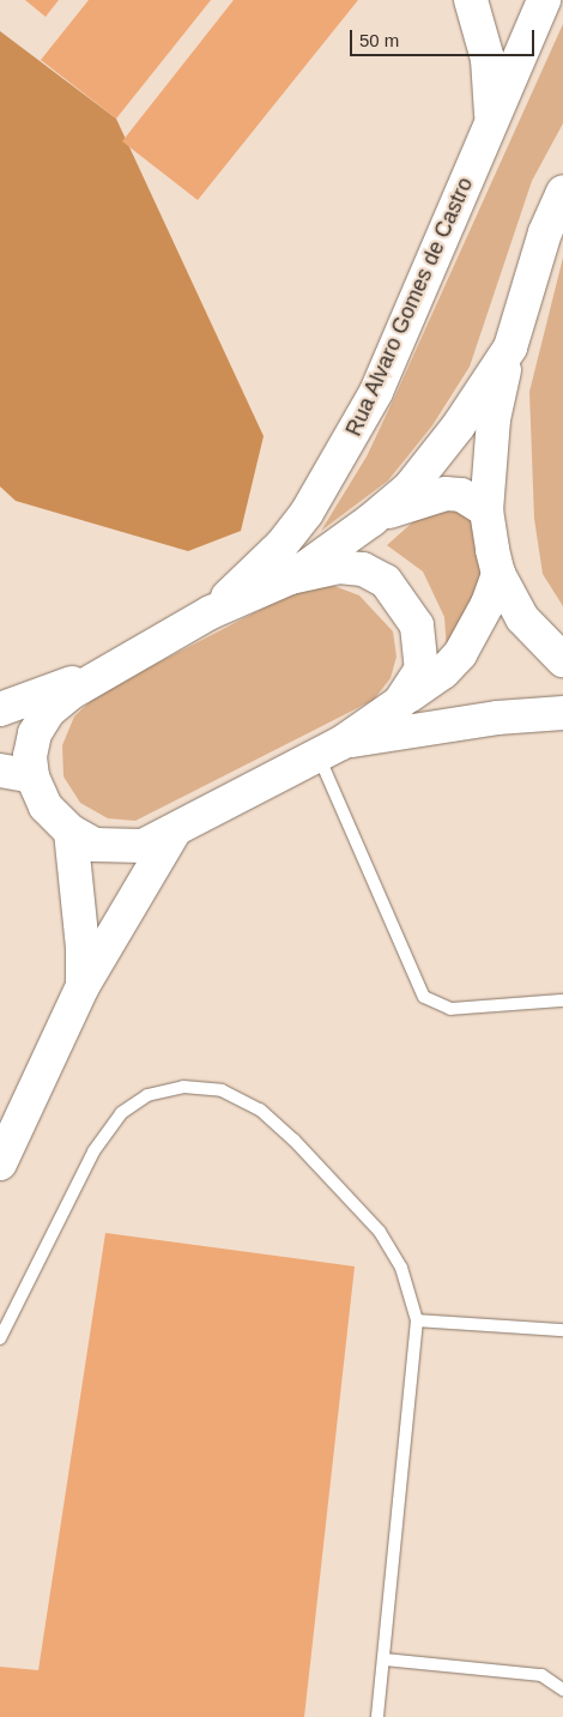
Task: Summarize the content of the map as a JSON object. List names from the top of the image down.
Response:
{
  "streets": {
    "main road": ["Rua Alvaro Gomes de Castro"]
  },
  "scale_bar": "50 m"
}
